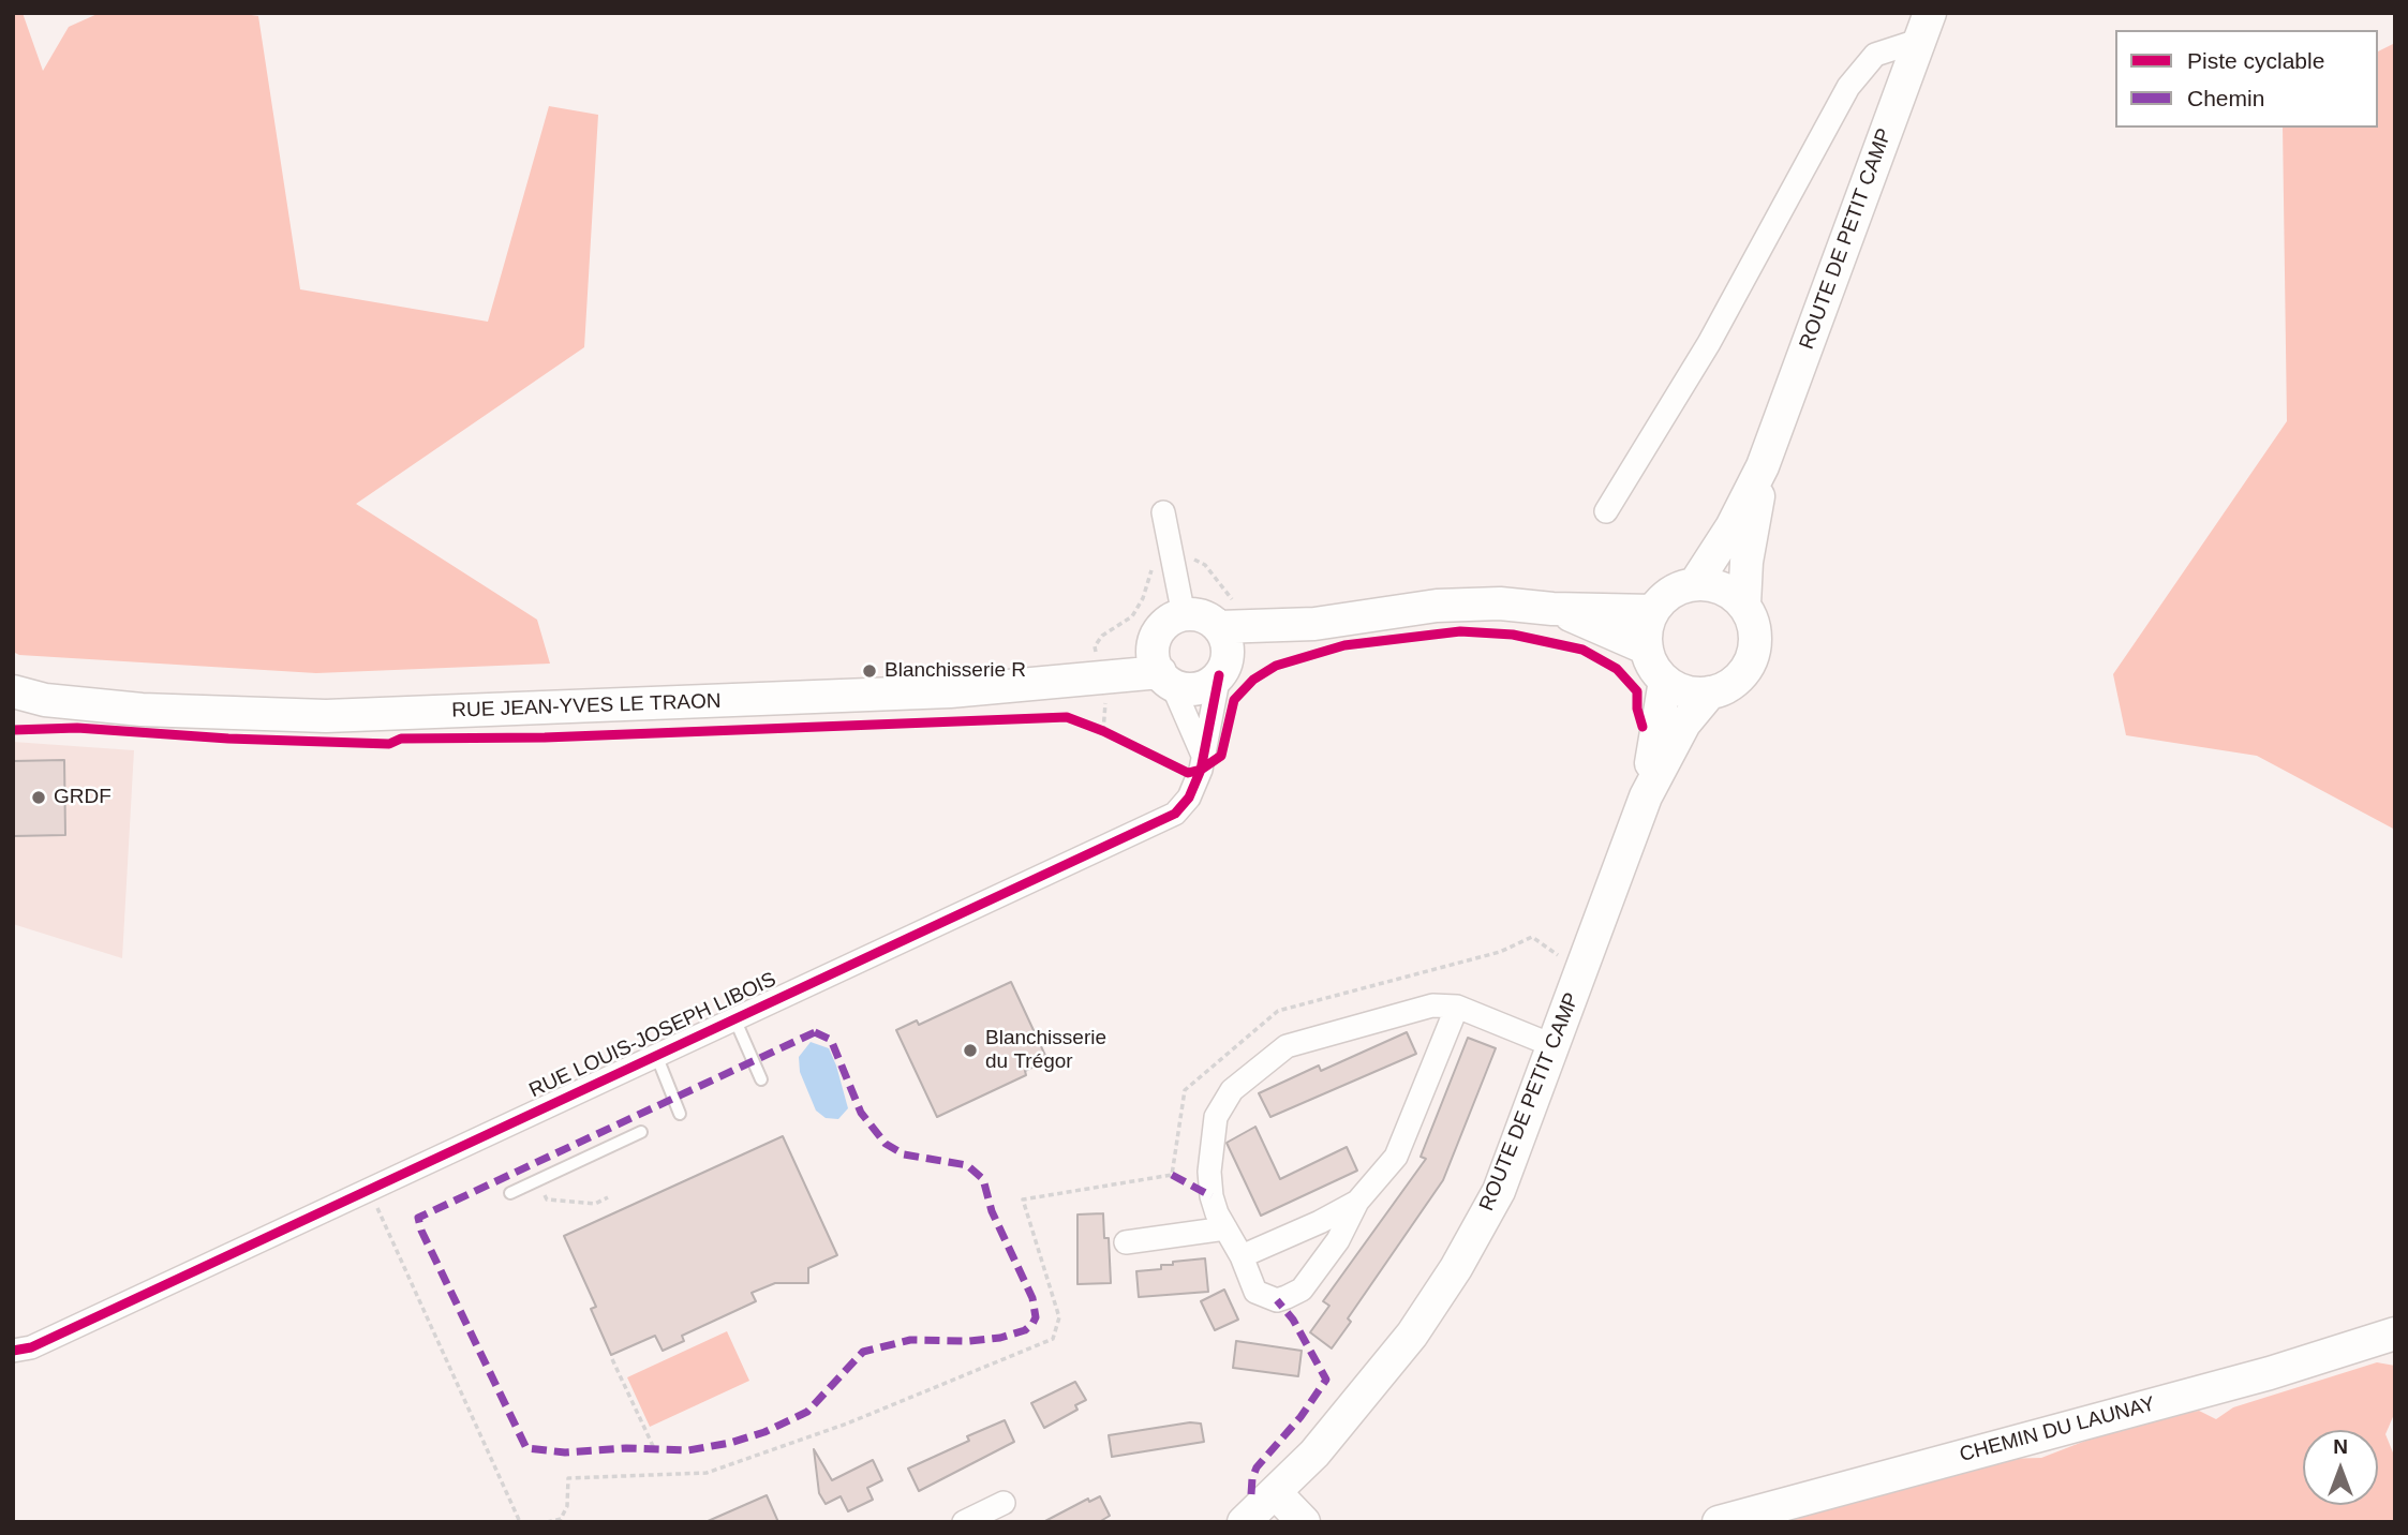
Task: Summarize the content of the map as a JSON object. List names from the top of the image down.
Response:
{
  "streets": {
    "main road": ["ROUTE DE PETIT CAMP", "RUE JEAN-YVES LE TRAON", "CHEMIN DU LAUNAY"],
    "street": ["RUE LOUIS-JOSEPH LIBOIS"]
  },
  "places": ["Blanchisserie R", "GRDF", "Blanchisserie du Trégor"],
  "legend": ["Piste cyclable", "Chemin"],
  "north": "top"
}
